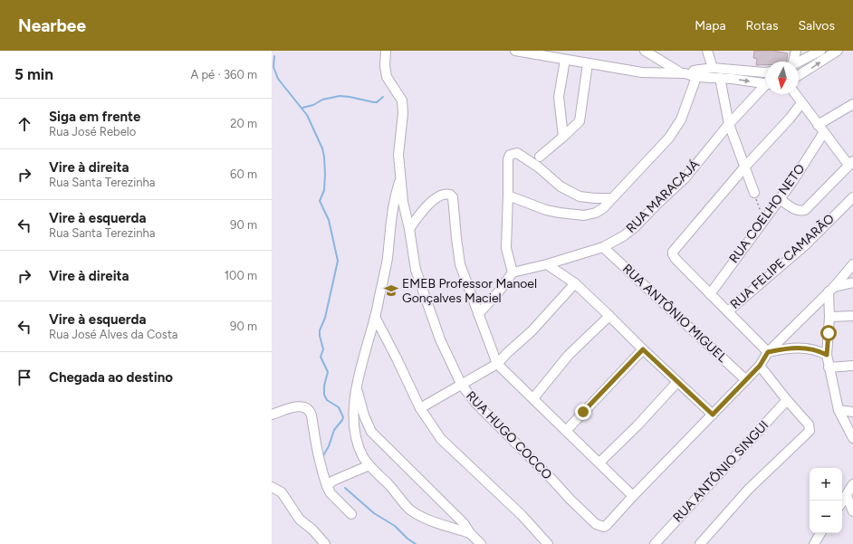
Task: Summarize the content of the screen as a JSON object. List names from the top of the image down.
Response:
{
  "streets": {
    "street": [
      "RUA MARACAJÁ",
      "RUA COELHO NETO",
      "RUA FELIPE CAMARÃO",
      "RUA ANTÔNIO MIGUEL",
      "RUA HUGO COCCO",
      "RUA ANTÔNIO SINGUI"
    ]
  },
  "crossings": [
    ["RUA MARACAJÁ", "RUA ANTÔNIO MIGUEL"]
  ],
  "places": {
    "school or university": ["EMEB Professor Manoel Gonçalves Maciel"]
  },
  "north": "bottom",
  "page": {
    "header": "Nearbee",
    "nav": ["Mapa", "Rotas", "Salvos"],
    "heading": ["5 min", "A pé · 360 m"],
    "list": [
      ["Siga em frente", "Rua José Rebelo", "20 m"],
      ["Vire à direita", "Rua Santa Terezinha", "60 m"],
      ["Vire à esquerda", "Rua Santa Terezinha", "90 m"],
      ["Vire à direita", "100 m"],
      ["Vire à esquerda", "Rua José Alves da Costa", "90 m"],
      "Chegada ao destino"
    ],
    "map_buttons": ["+", "−"]
  }
}
